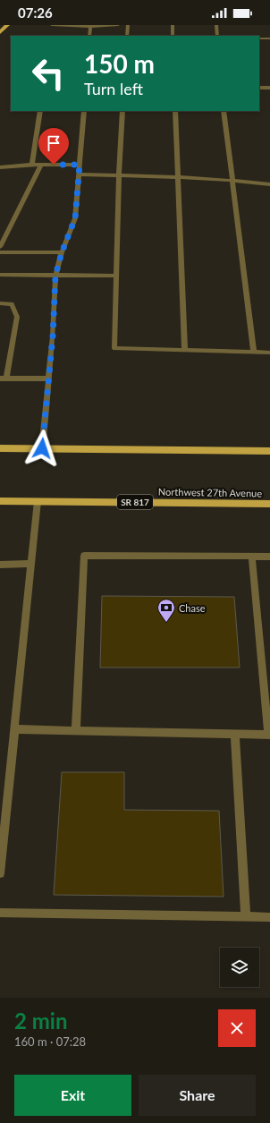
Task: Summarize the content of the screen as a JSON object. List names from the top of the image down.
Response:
{
  "streets": {
    "main road": ["Northwest 27th Avenue", "SR 817"]
  },
  "places": {
    "bank": ["Chase"]
  },
  "page": {
    "status": "07:26",
    "turn": ["150 m", "Turn left"],
    "heading": ["2 min", "160 m · 07:28"],
    "buttons": ["Exit", "Share"]
  }
}
